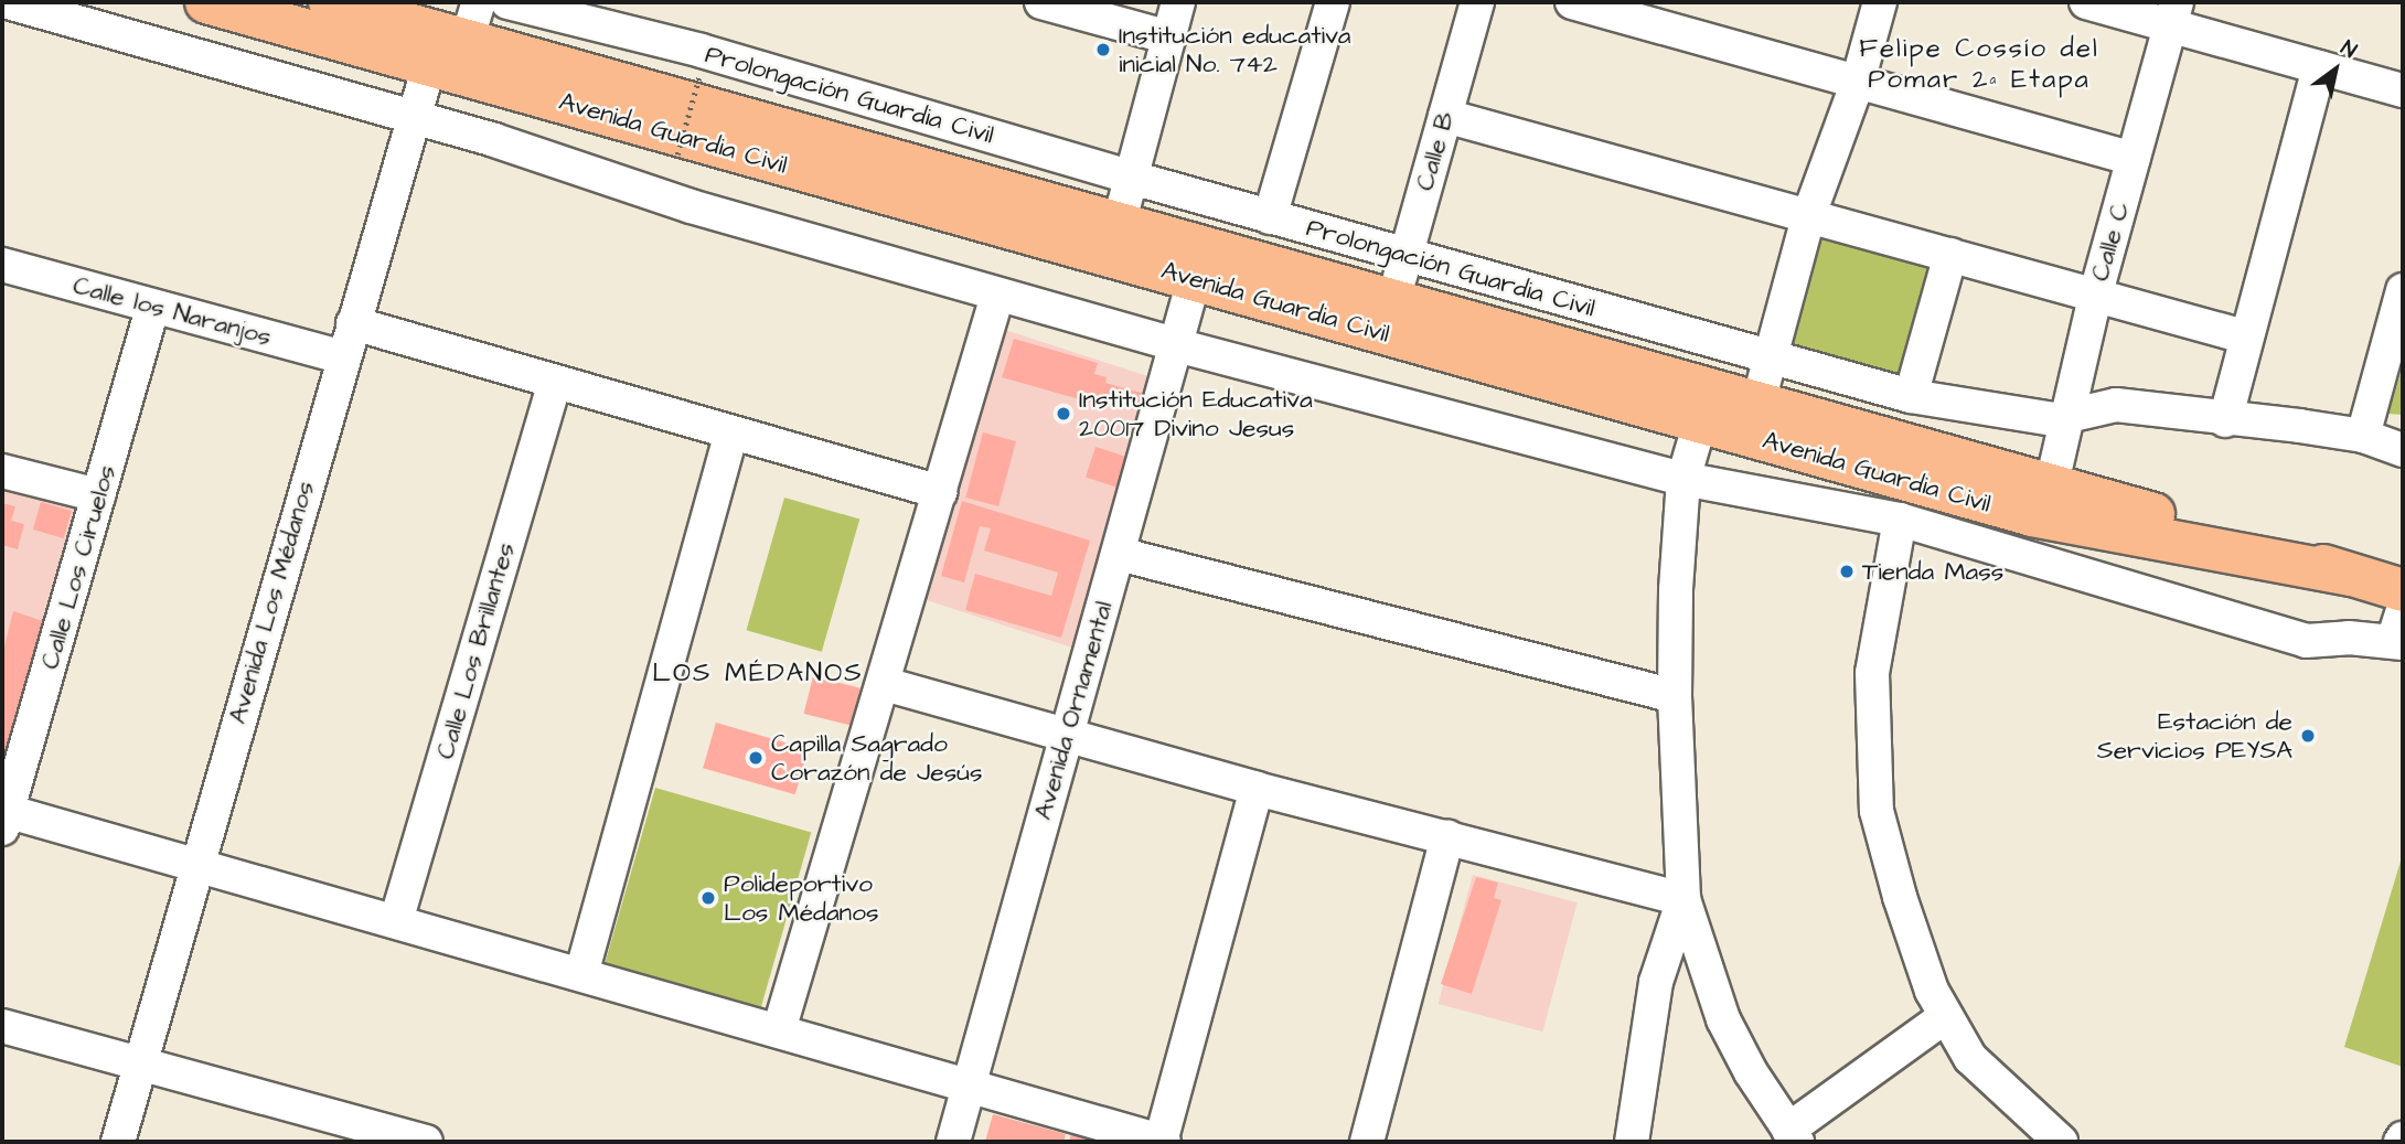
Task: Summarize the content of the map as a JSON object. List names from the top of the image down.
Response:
{
  "streets": {
    "highway": ["Avenida Guardia Civil"],
    "street": [
      "Prolongación Guardia Civil",
      "Calle B",
      "Calle C",
      "Calle los Naranjos",
      "Calle Los Ciruelos",
      "Avenida Los Médanos",
      "Calle Los Brillantes",
      "Avenida Ornamental"
    ]
  },
  "crossings": [
    ["Prolongación Guardia Civil", "Calle B"],
    ["Prolongación Guardia Civil", "Calle C"],
    ["Avenida Guardia Civil", "Calle B"],
    ["Avenida Guardia Civil", "Calle C"],
    ["Avenida Guardia Civil", "Avenida Los Médanos"],
    ["Avenida Guardia Civil", "Avenida Ornamental"],
    ["Calle los Naranjos", "Calle Los Ciruelos"],
    ["Calle los Naranjos", "Avenida Los Médanos"]
  ],
  "districts": ["Felipe Cossío del Pomar 2ª Etapa", "LOS MÉDANOS"],
  "places": [
    "Institución educativa inicial No. 742",
    "Institución Educativa 20017 Divino Jesus",
    "Tienda Mass",
    "Estación de Servicios PEYSA",
    "Capilla Sagrado Corazón de Jesús",
    "Polideportivo Los Médanos"
  ],
  "north": "top right"
}
